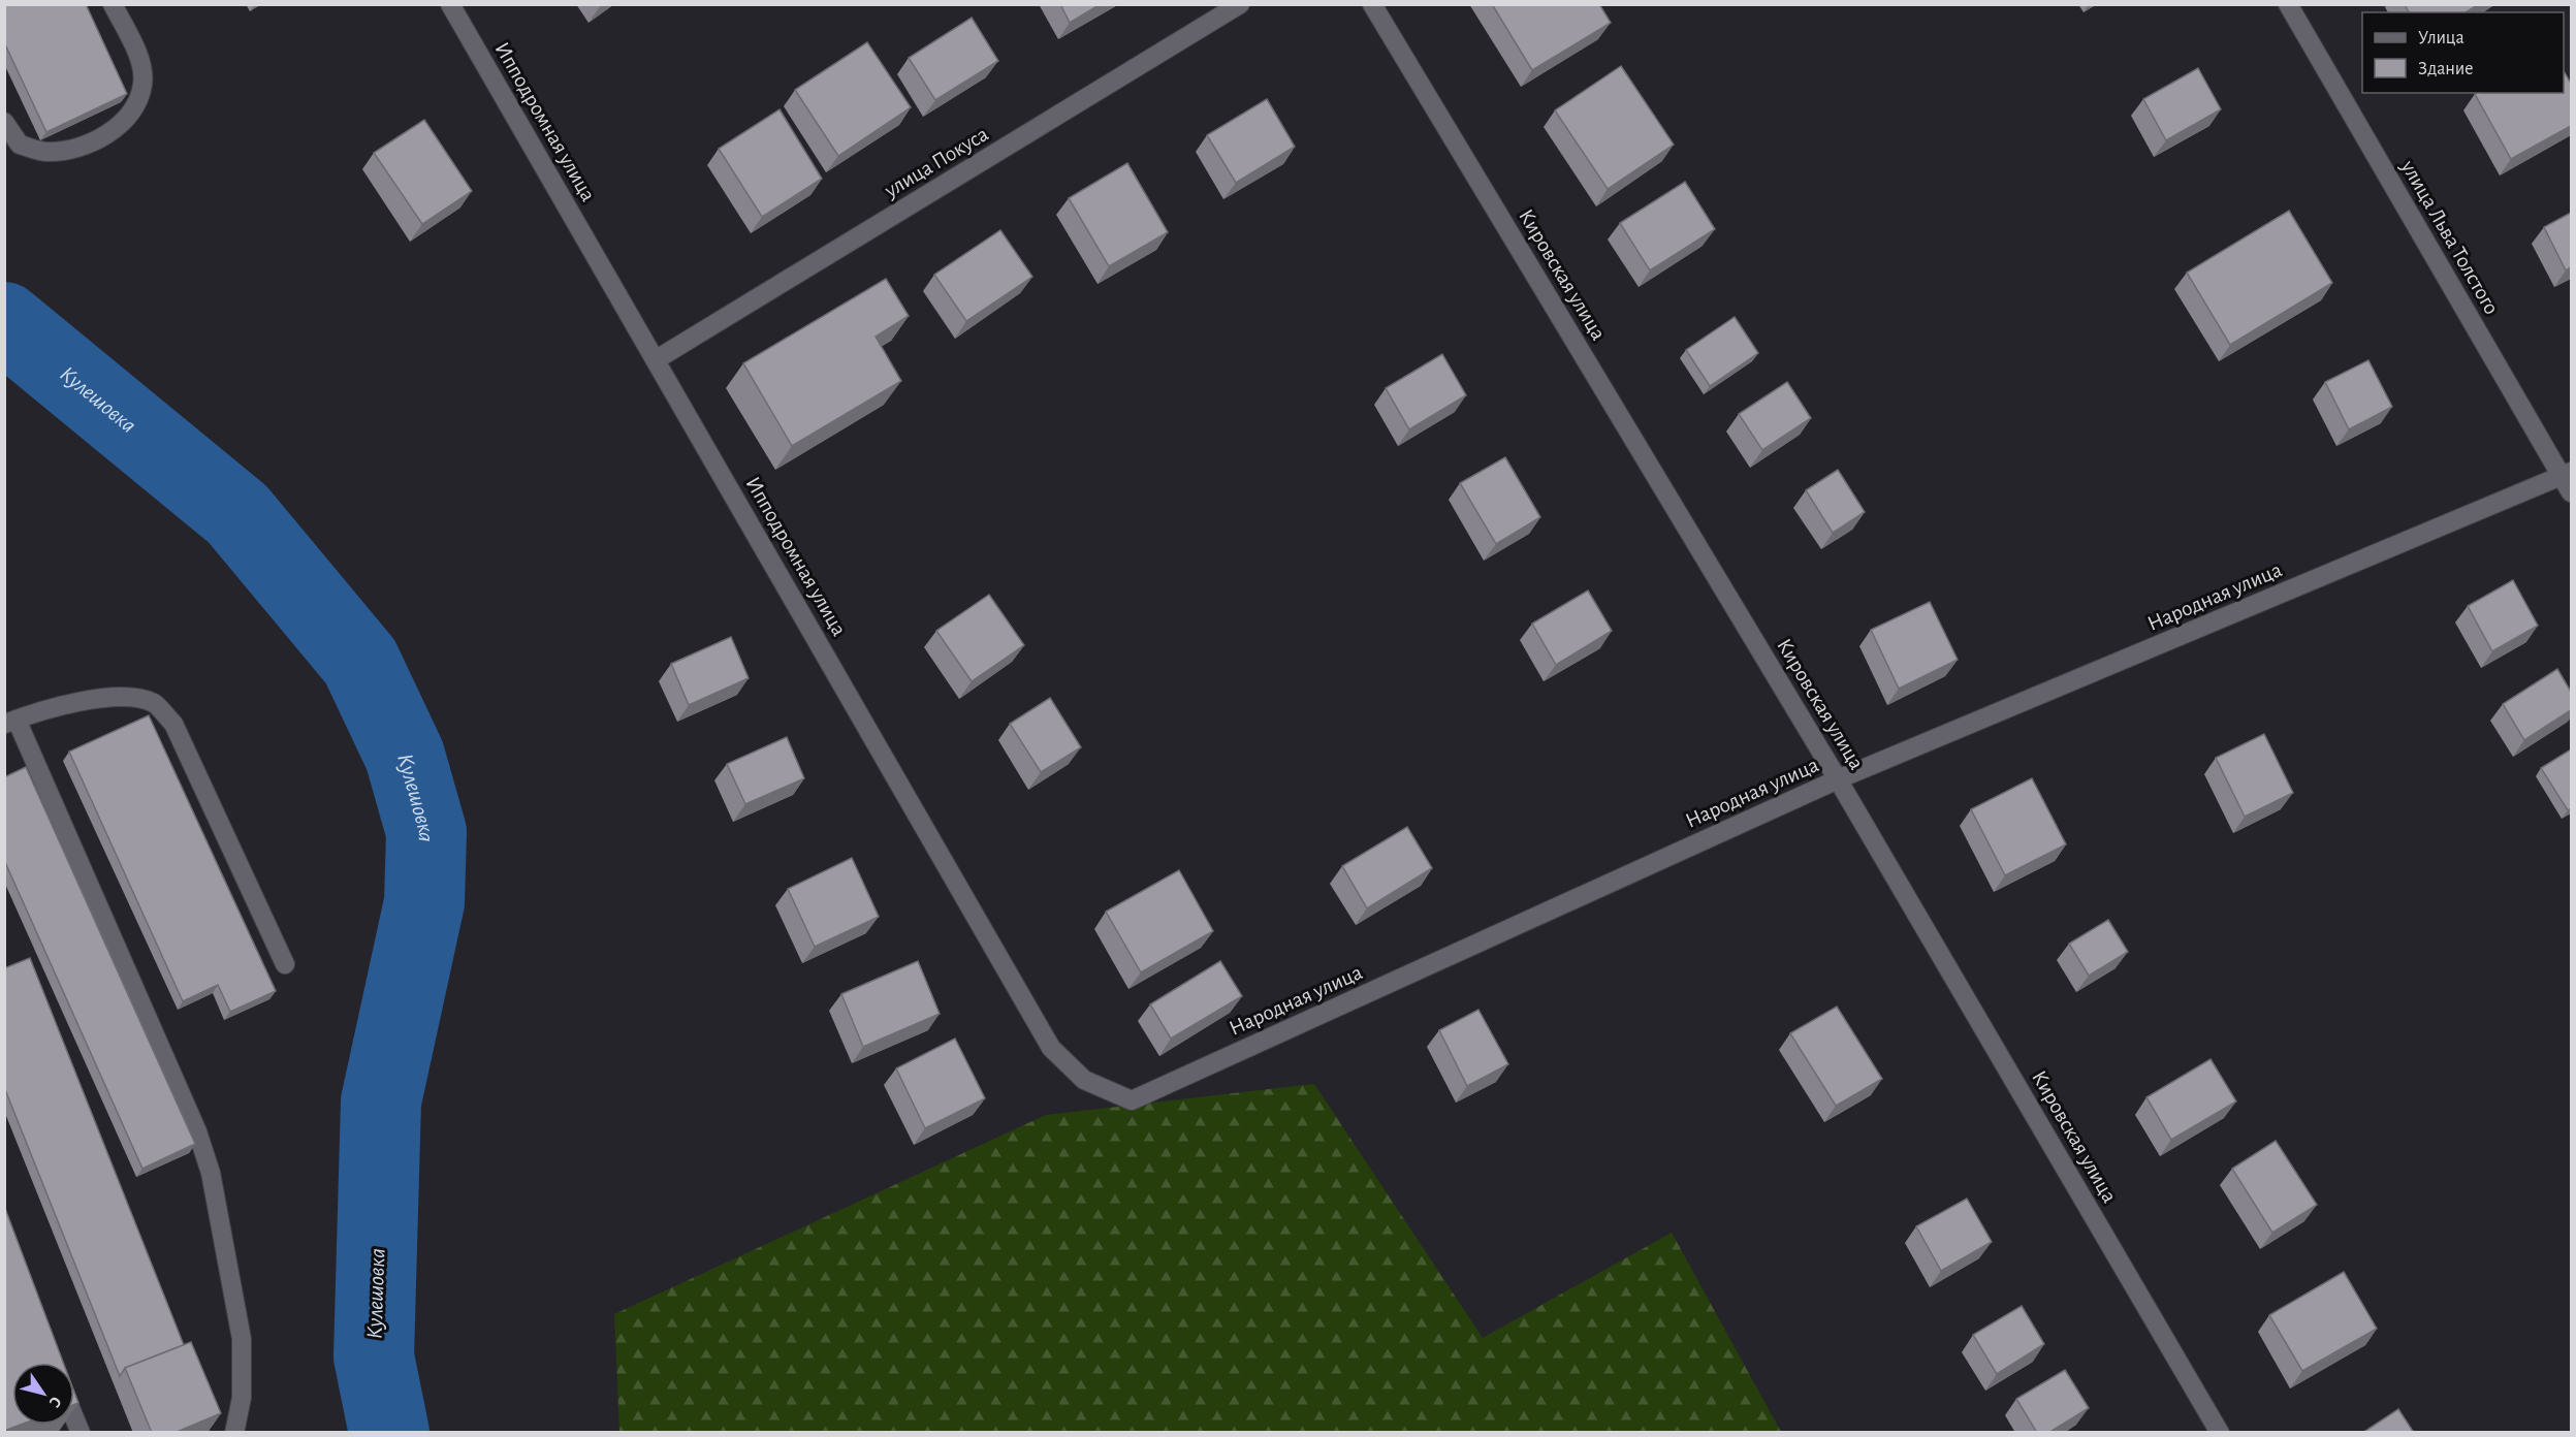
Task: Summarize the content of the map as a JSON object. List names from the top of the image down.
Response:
{
  "streets": {
    "street": [
      "Ипподромная улица",
      "улица Покуса",
      "улица Льва Толстого",
      "Кировская улица",
      "Народная улица"
    ]
  },
  "crossings": [
    ["Ипподромная улица", "улица Покуса"],
    ["Ипподромная улица", "Народная улица"],
    ["улица Льва Толстого", "Народная улица"],
    ["Кировская улица", "Народная улица"]
  ],
  "water": ["Кулешовка"],
  "legend": ["Улица", "Здание"],
  "north": "bottom right"
}
